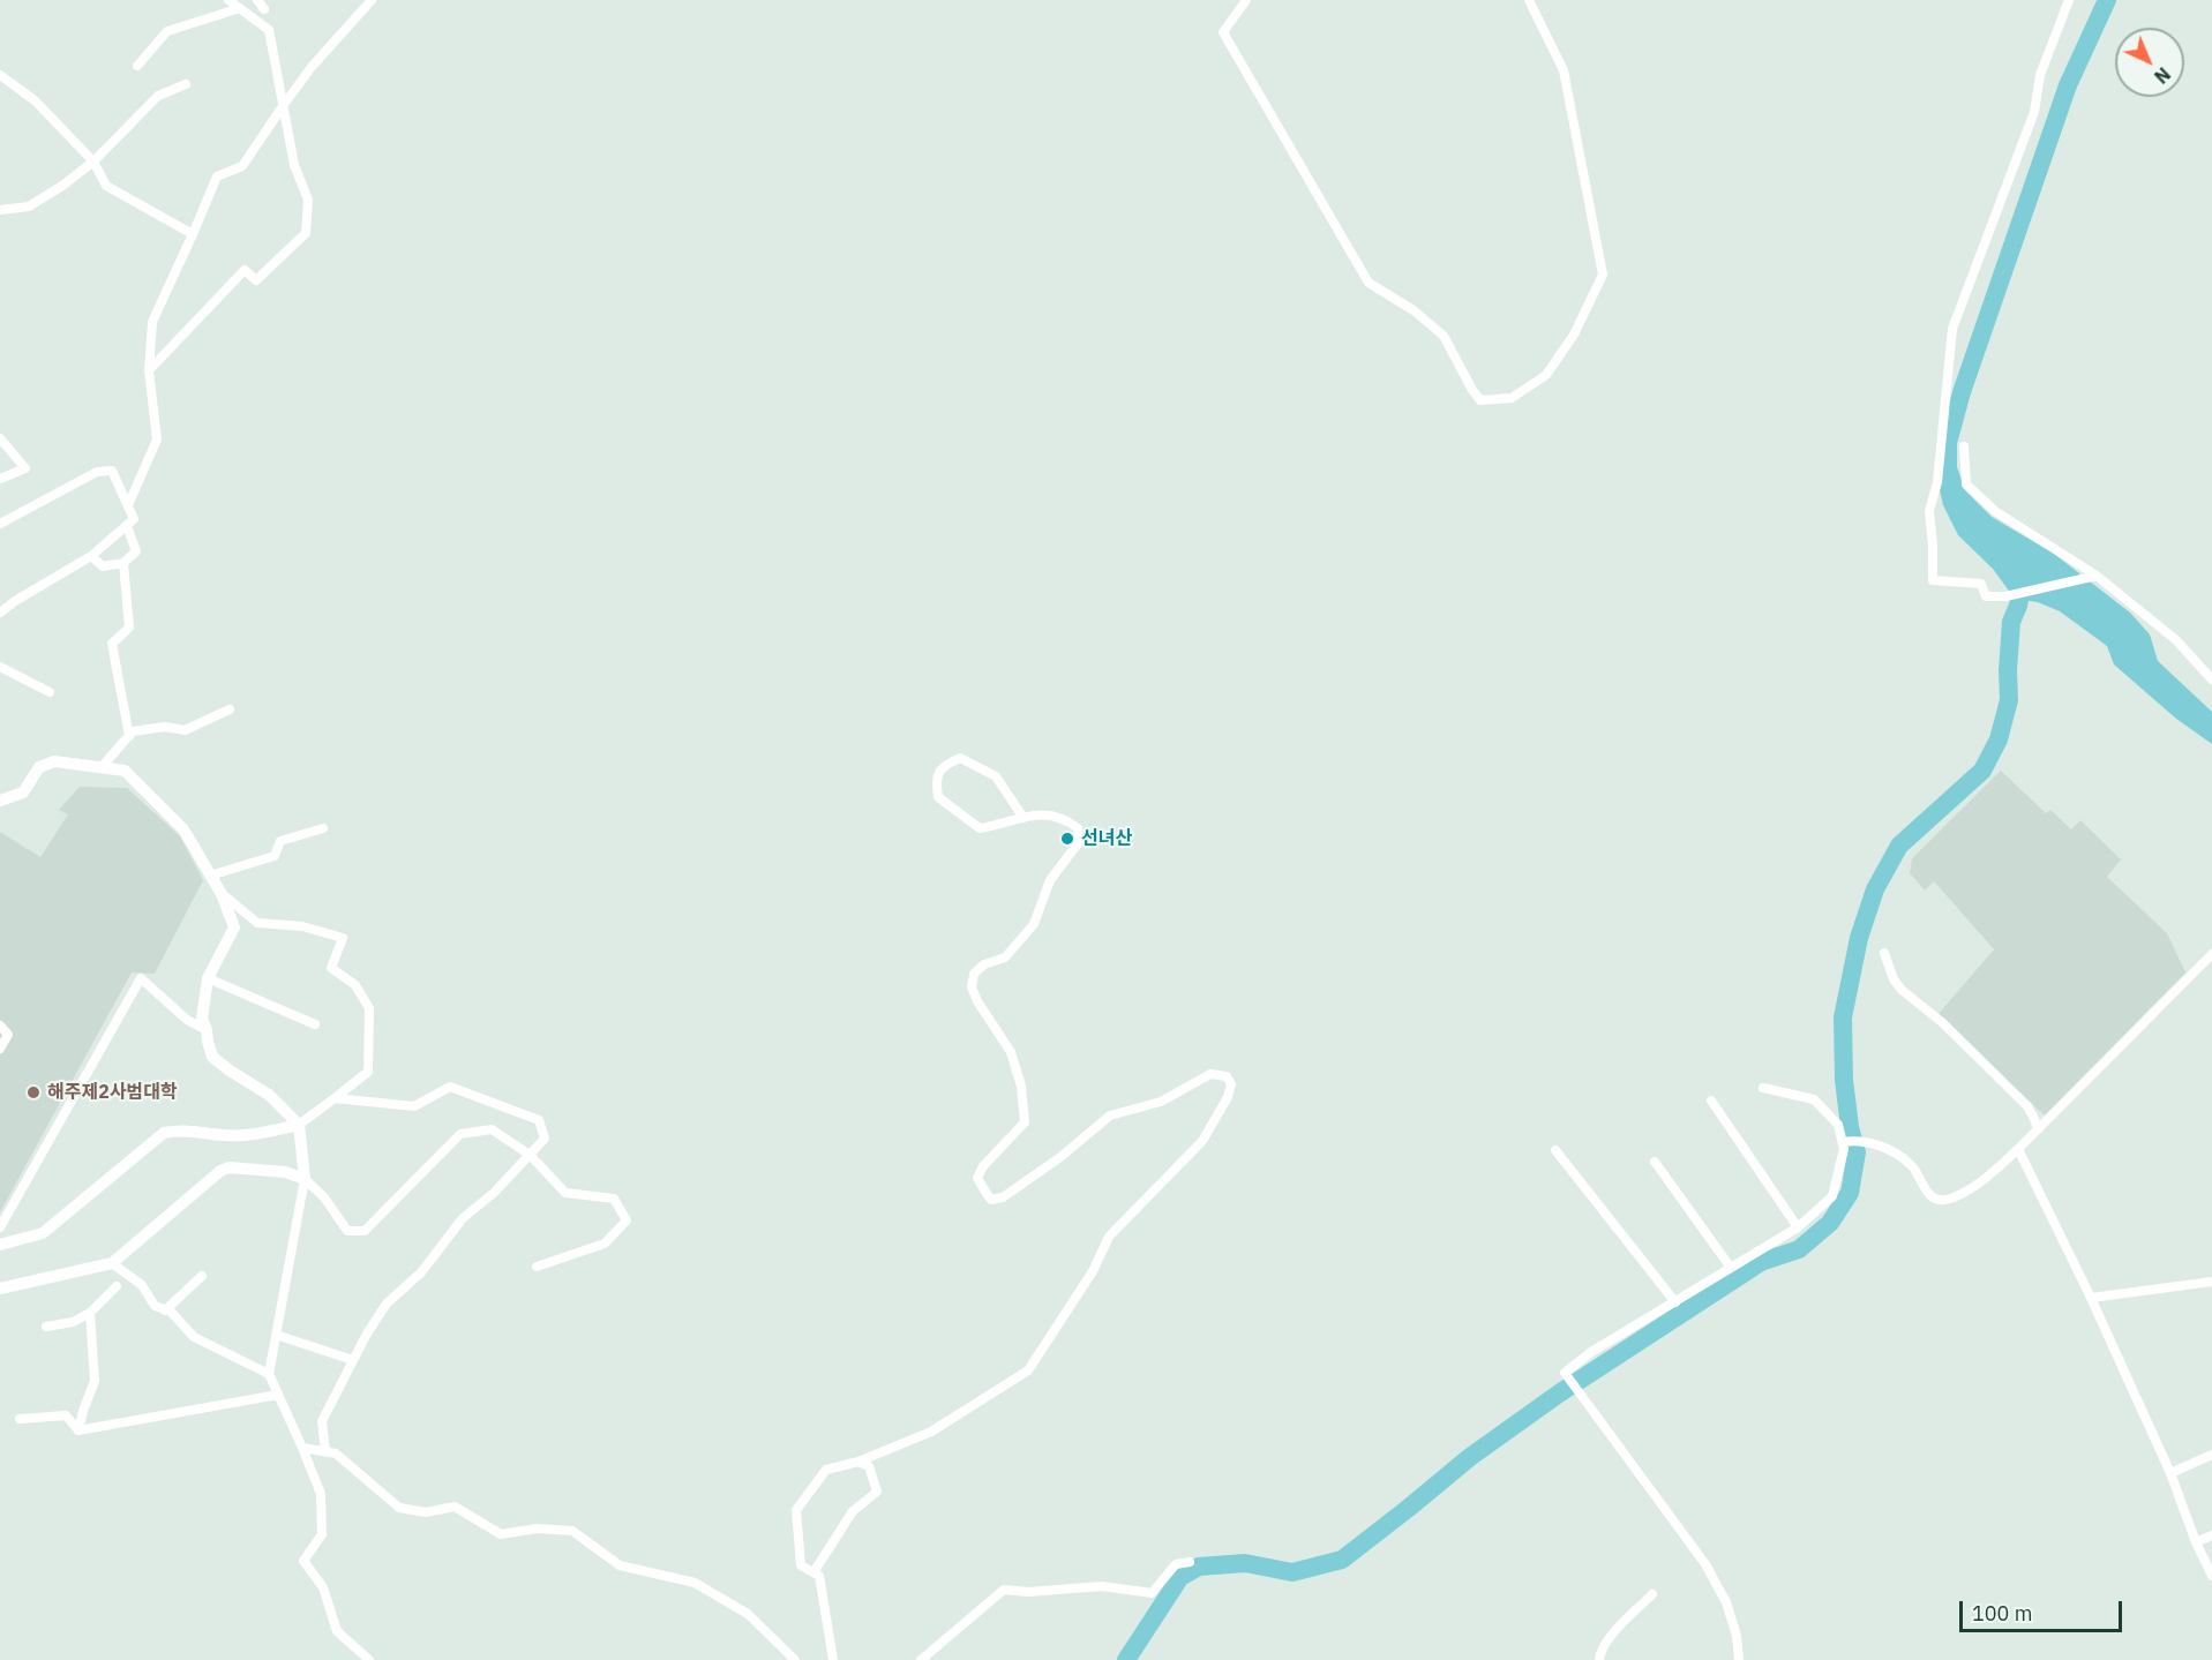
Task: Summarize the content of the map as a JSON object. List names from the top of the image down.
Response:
{
  "places": ["선녀산", "해주제2사범대학"],
  "scale_bar": "100 m",
  "north": "bottom right"
}
